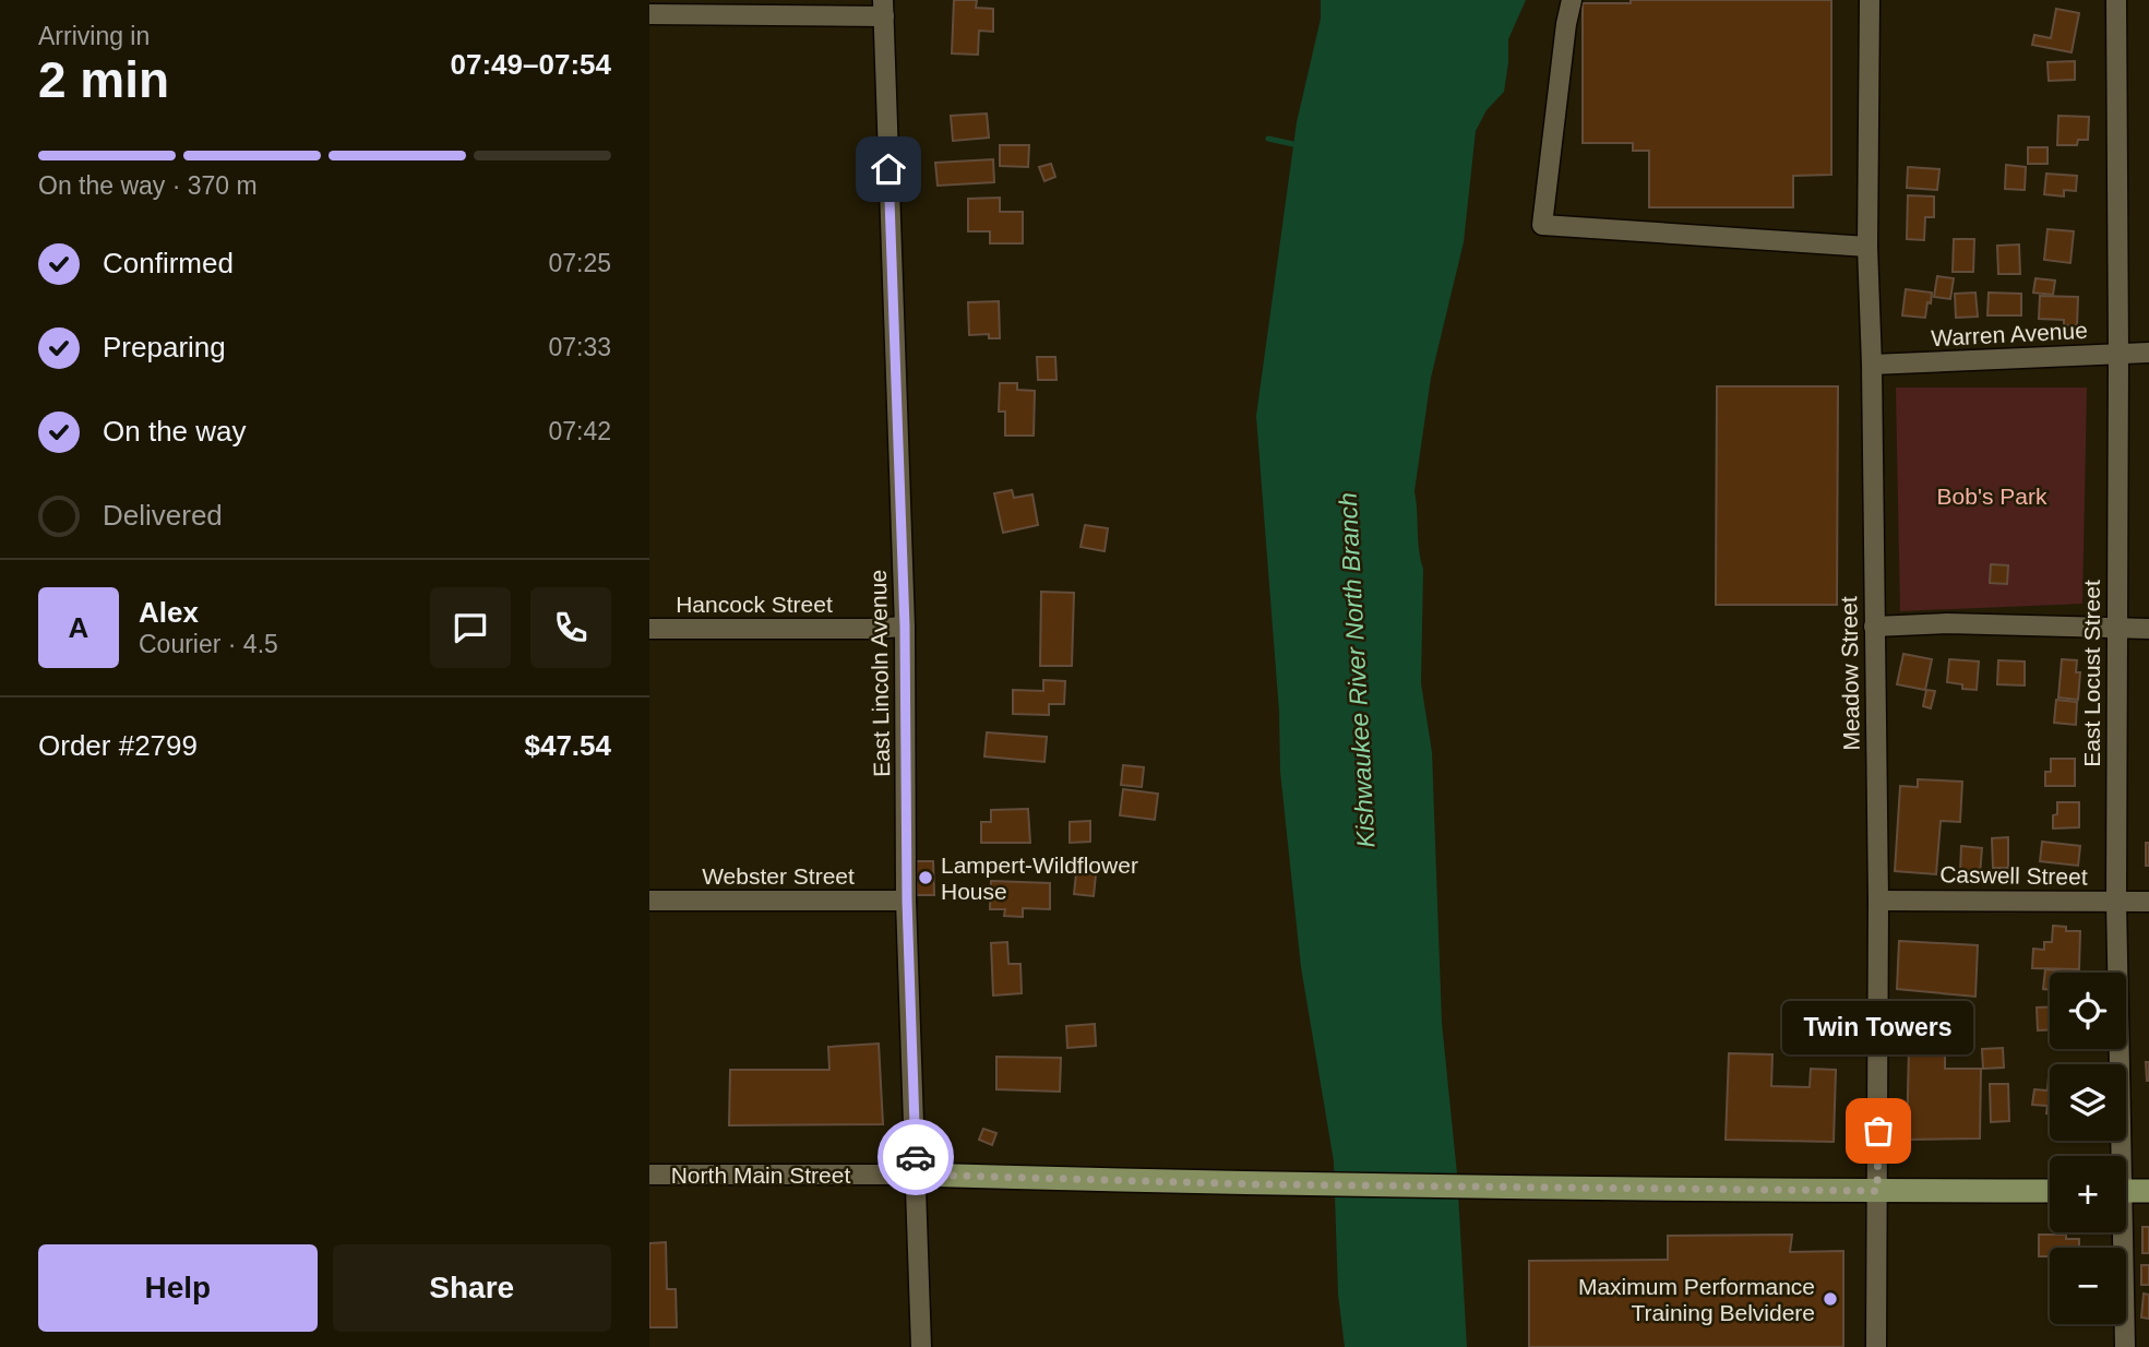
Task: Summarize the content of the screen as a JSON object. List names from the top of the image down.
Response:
{
  "streets": {
    "main road": ["North Main Street"],
    "street": [
      "Warren Avenue",
      "Hancock Street",
      "East Lincoln Avenue",
      "Meadow Street",
      "East Locust Street",
      "Webster Street",
      "Caswell Street"
    ]
  },
  "crossings": [
    ["Warren Avenue", "Meadow Street"],
    ["Warren Avenue", "East Locust Street"],
    ["Hancock Street", "East Lincoln Avenue"],
    ["East Lincoln Avenue", "Webster Street"],
    ["East Lincoln Avenue", "North Main Street"],
    ["Meadow Street", "Caswell Street"],
    ["Meadow Street", "North Main Street"],
    ["East Locust Street", "Caswell Street"]
  ],
  "water": ["Kishwaukee River North Branch"],
  "parks": ["Bob's Park"],
  "places": ["Lampert-Wildflower House", "Twin Towers", "Maximum Performance Training Belvidere"],
  "page": {
    "heading": ["2 min", "Arriving in", "07:49–07:54"],
    "panel": [
      "Alex",
      "Courier · 4.5",
      "Order #2799",
      "$47.54"
    ],
    "bar": "On the way · 370 m",
    "list": [
      ["Confirmed", "07:25"],
      ["Preparing", "07:33"],
      ["On the way", "07:42"],
      "Delivered"
    ],
    "round": "A",
    "map_buttons": ["+", "−"],
    "bubble": "Twin Towers",
    "buttons": ["Help", "Share"]
  }
}
